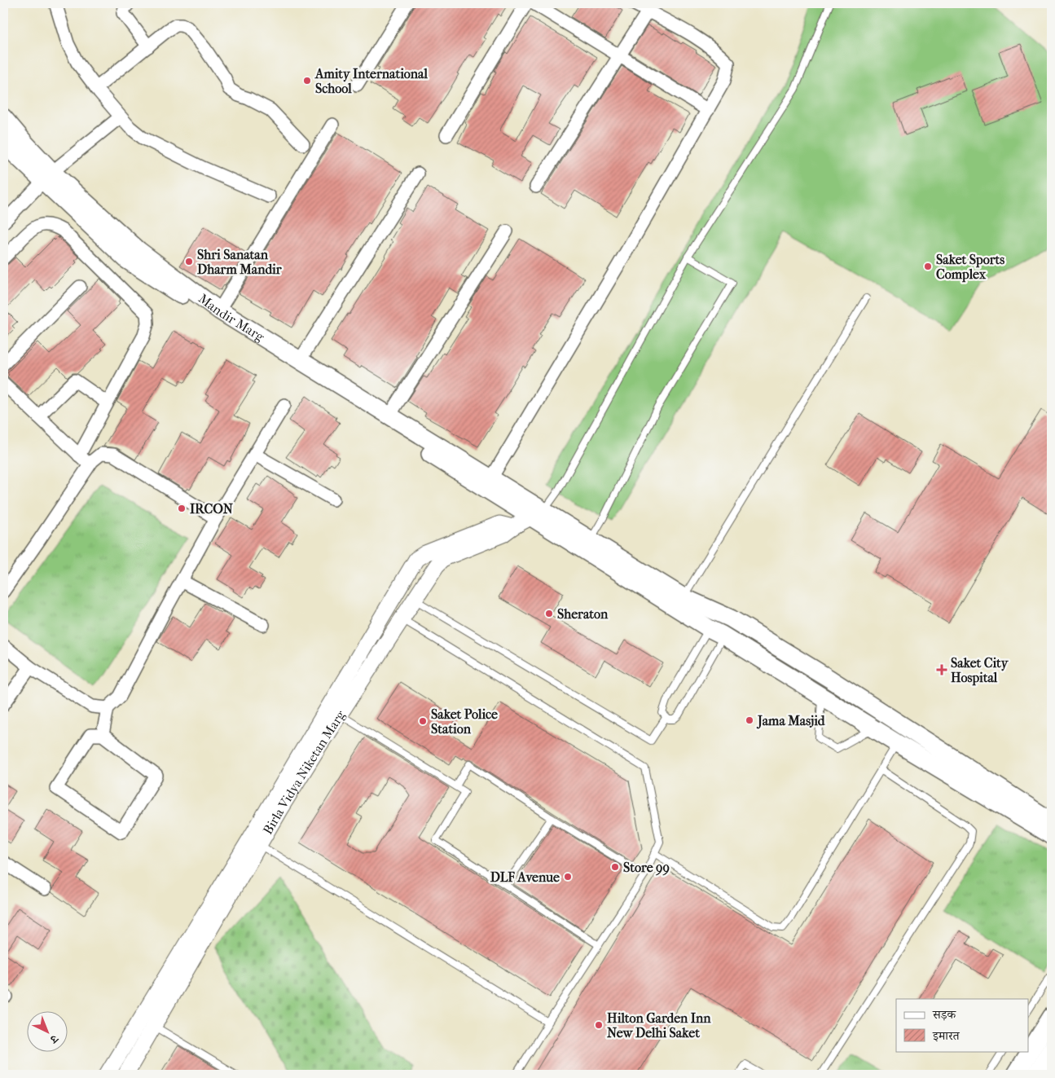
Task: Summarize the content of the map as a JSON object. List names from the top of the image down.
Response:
{
  "streets": {
    "main road": ["Mandir Marg"],
    "street": ["Birla Vidya Niketan Marg"]
  },
  "places": {
    "other": [
      "Amity International School",
      "Shri Sanatan Dharm Mandir",
      "Saket Sports Complex",
      "IRCON",
      "Sheraton",
      "Jama Masjid",
      "Saket Police Station",
      "Store 99",
      "DLF Avenue",
      "Hilton Garden Inn New Delhi Saket"
    ],
    "health": ["Saket City Hospital"]
  },
  "legend": ["सड़क", "इमारत"],
  "north": "bottom right"
}
